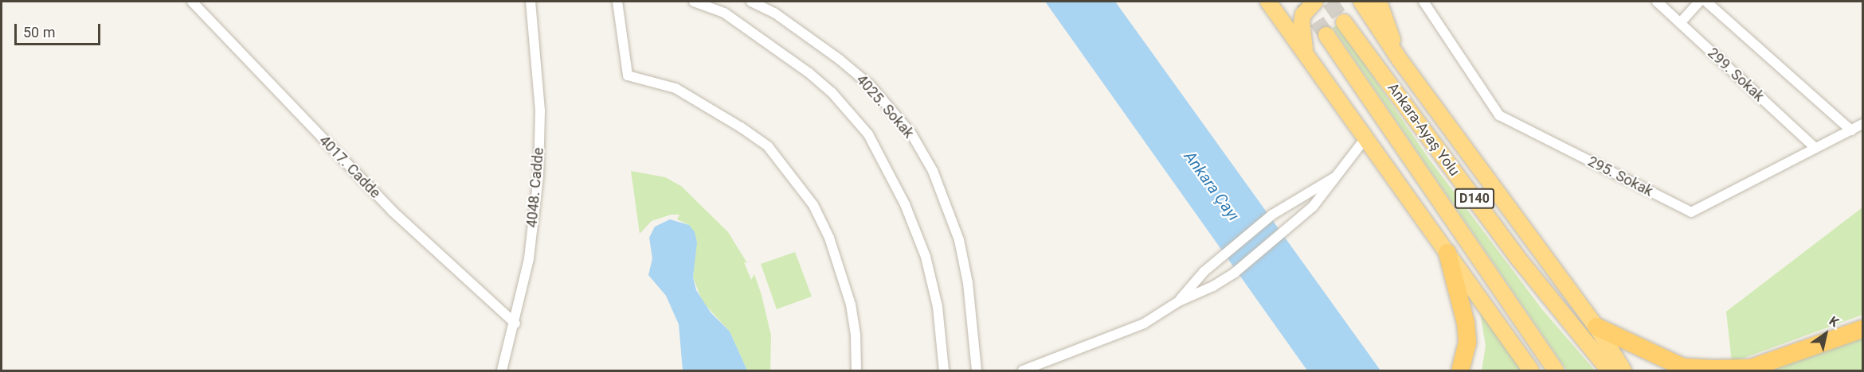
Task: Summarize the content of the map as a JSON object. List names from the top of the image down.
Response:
{
  "streets": {
    "highway": ["Ankara-Ayaş Yolu", "D140"],
    "street": [
      "299. Sokak",
      "4025. Sokak",
      "4017. Cadde",
      "295. Sokak",
      "4048. Cadde"
    ]
  },
  "crossings": [
    ["299. Sokak", "295. Sokak"],
    ["4017. Cadde", "4048. Cadde"]
  ],
  "water": ["Ankara Çayı"],
  "scale_bar": "50 m",
  "north": "top right"
}
